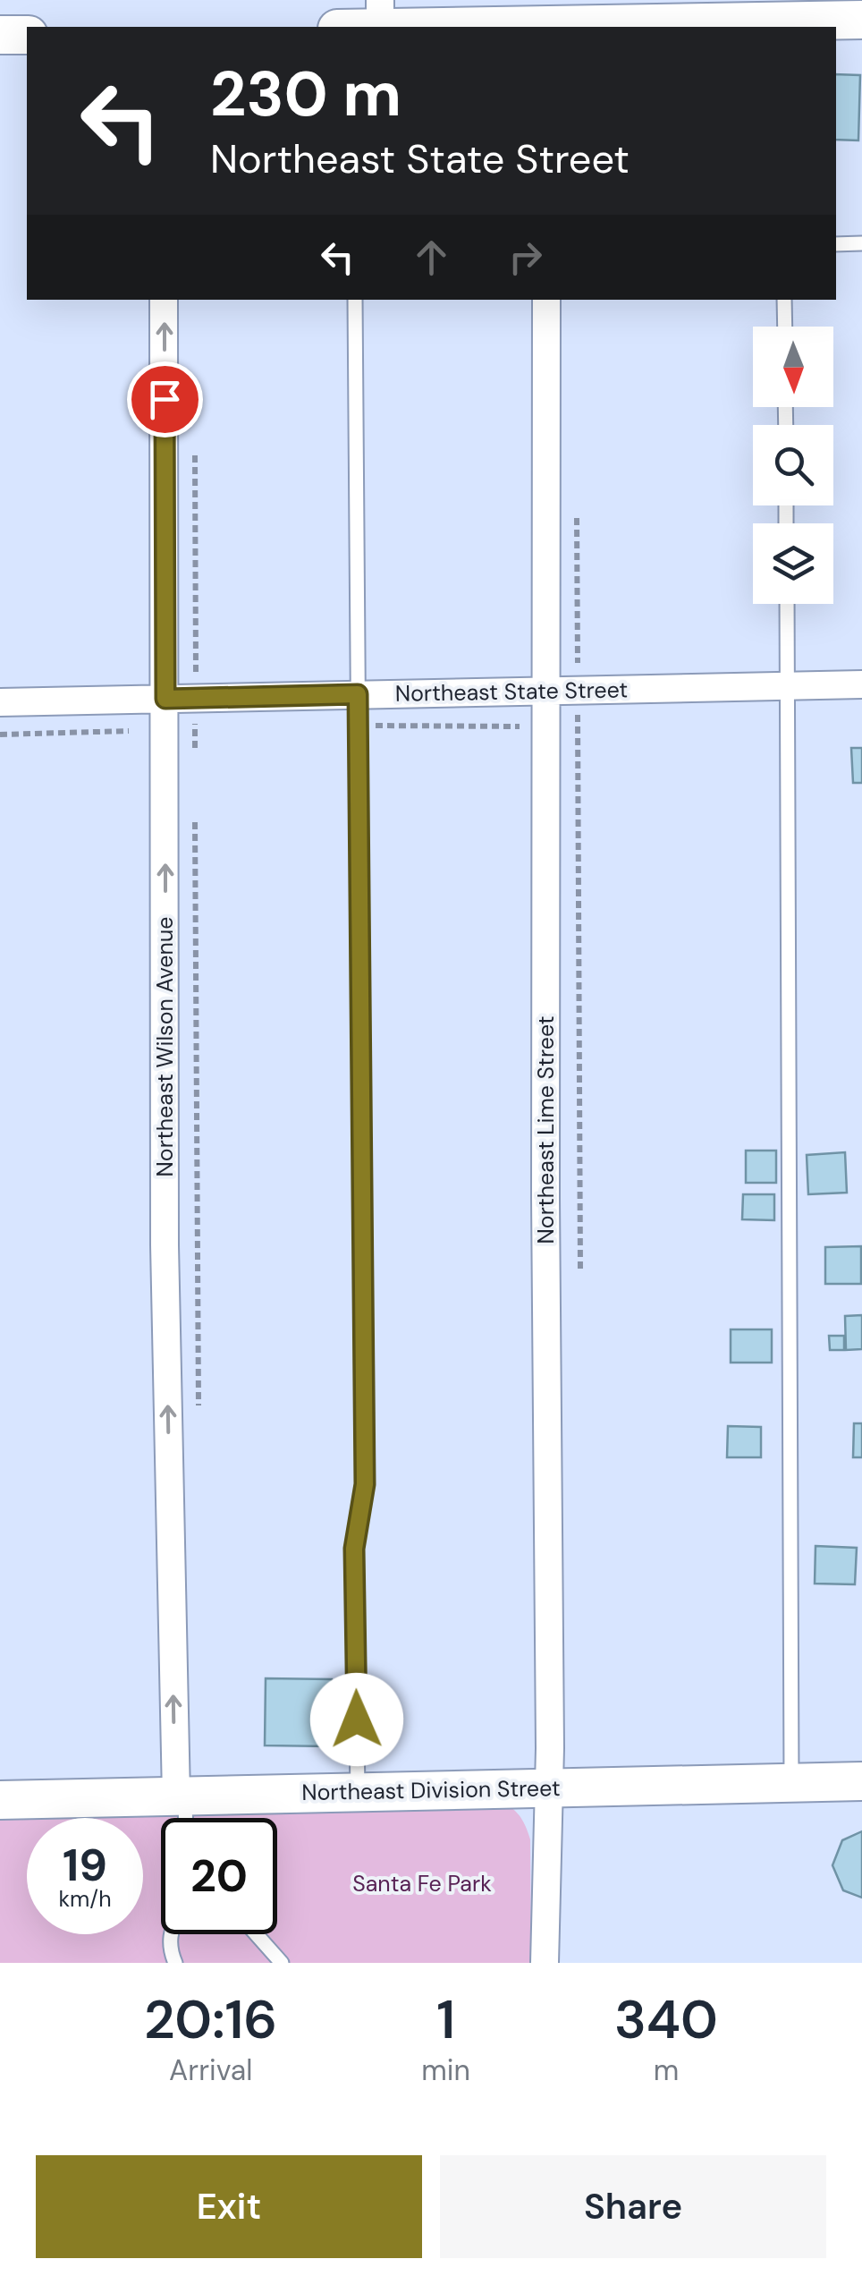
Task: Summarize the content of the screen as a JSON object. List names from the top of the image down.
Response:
{
  "streets": {
    "street": [
      "Northeast State Street",
      "Northeast Wilson Avenue",
      "Northeast Lime Street",
      "Northeast Division Street"
    ]
  },
  "crossings": [
    ["Northeast State Street", "Northeast Wilson Avenue"],
    ["Northeast State Street", "Northeast Lime Street"],
    ["Northeast Wilson Avenue", "Northeast Division Street"],
    ["Northeast Lime Street", "Northeast Division Street"]
  ],
  "one_way": ["Northeast Wilson Avenue"],
  "parks": ["Santa Fe Park"],
  "north": "bottom",
  "page": {
    "turn": ["230 m", "Northeast State Street"],
    "speed": "19 km/h",
    "limit": "20",
    "eta": [
      "20:16",
      "Arrival",
      "1",
      "min",
      "340",
      "m"
    ],
    "buttons": ["Exit", "Share"]
  }
}
